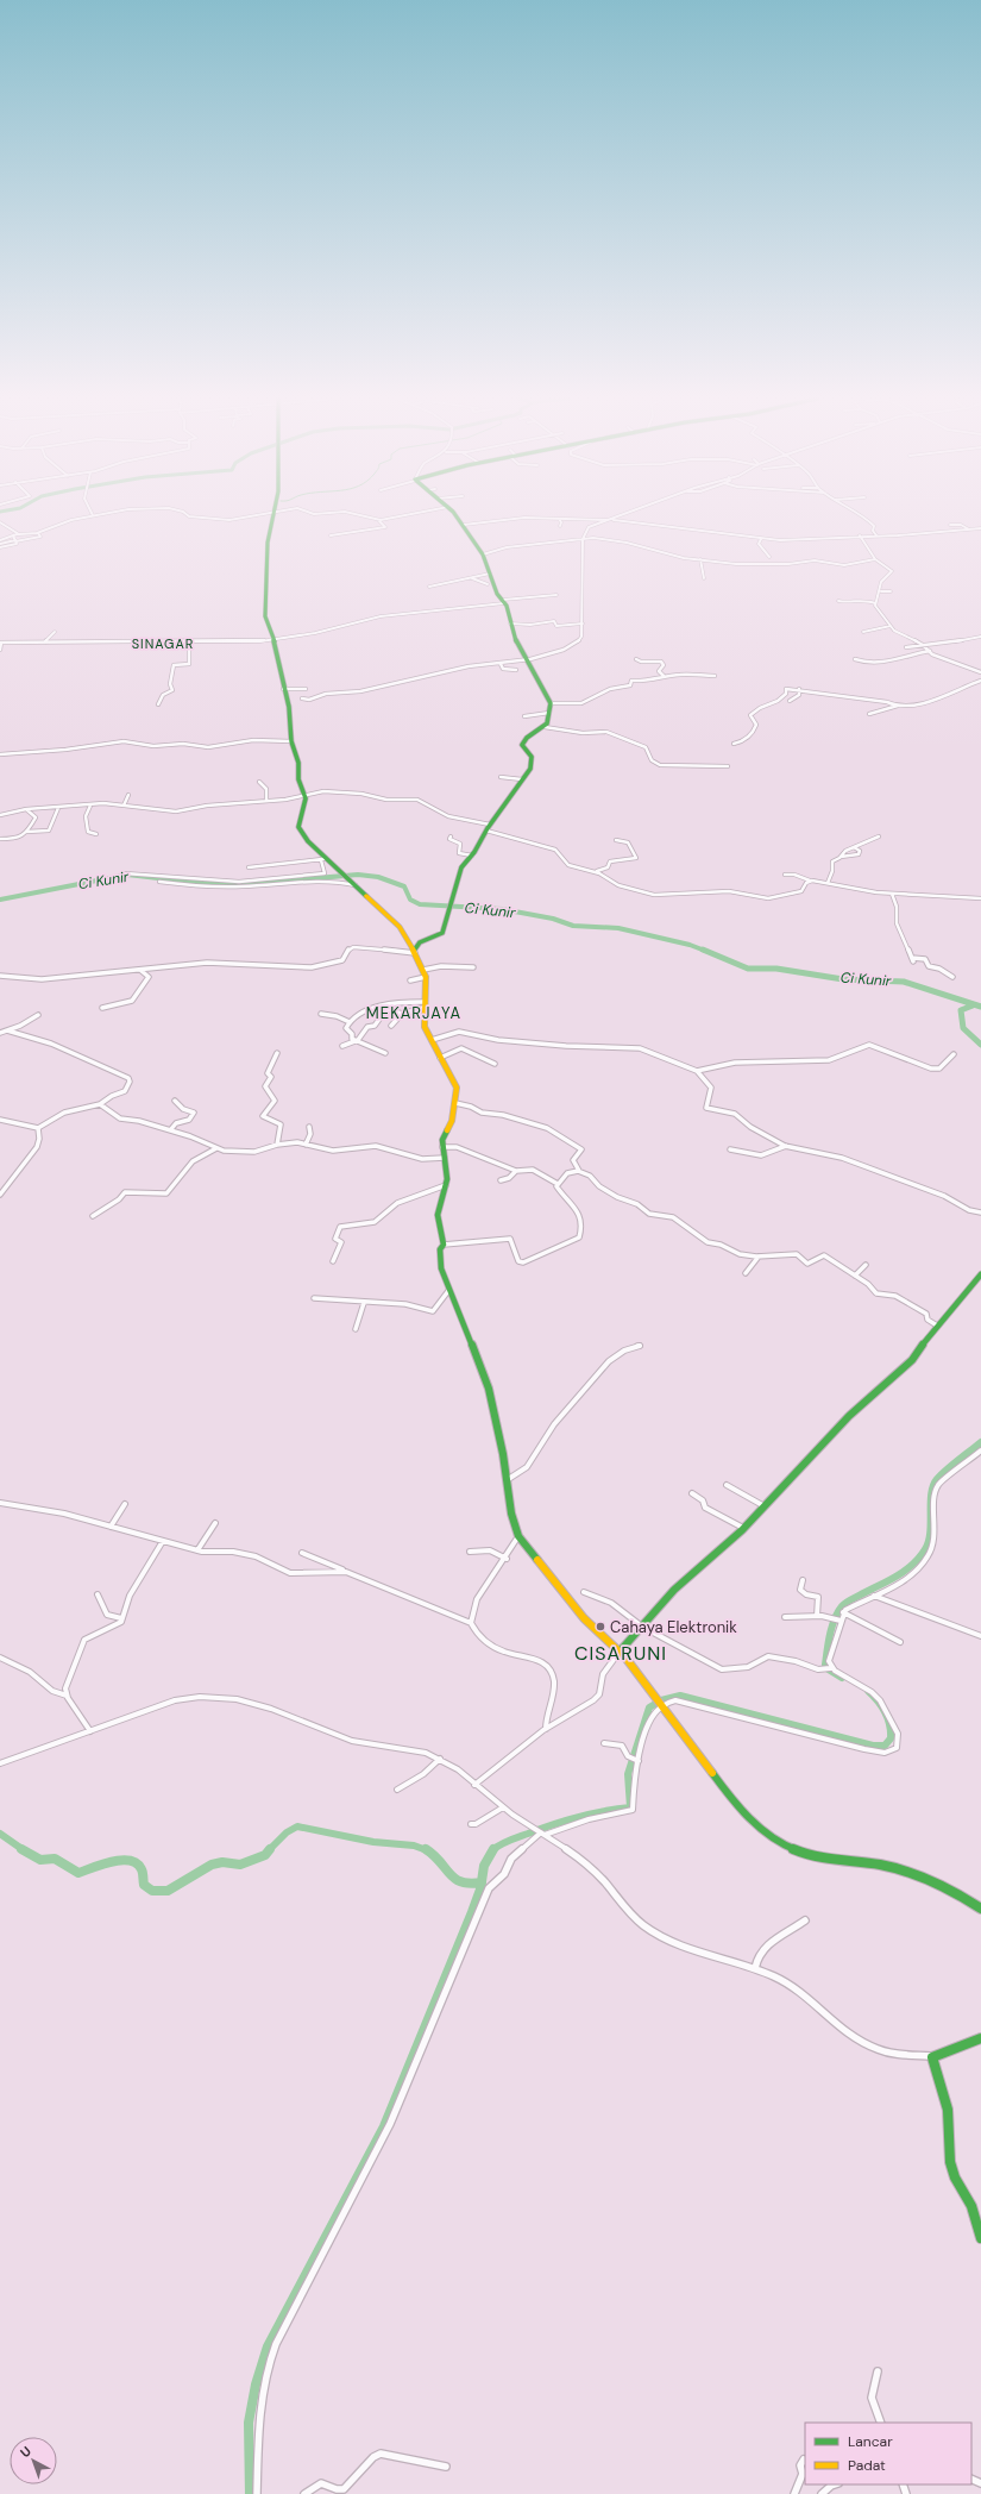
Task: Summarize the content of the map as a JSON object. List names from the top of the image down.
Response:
{
  "districts": ["SINAGAR", "MEKARJAYA", "CISARUNI"],
  "water": ["Ci Kunir"],
  "places": ["Cahaya Elektronik"],
  "legend": ["Lancar", "Padat"],
  "north": "top left"
}
